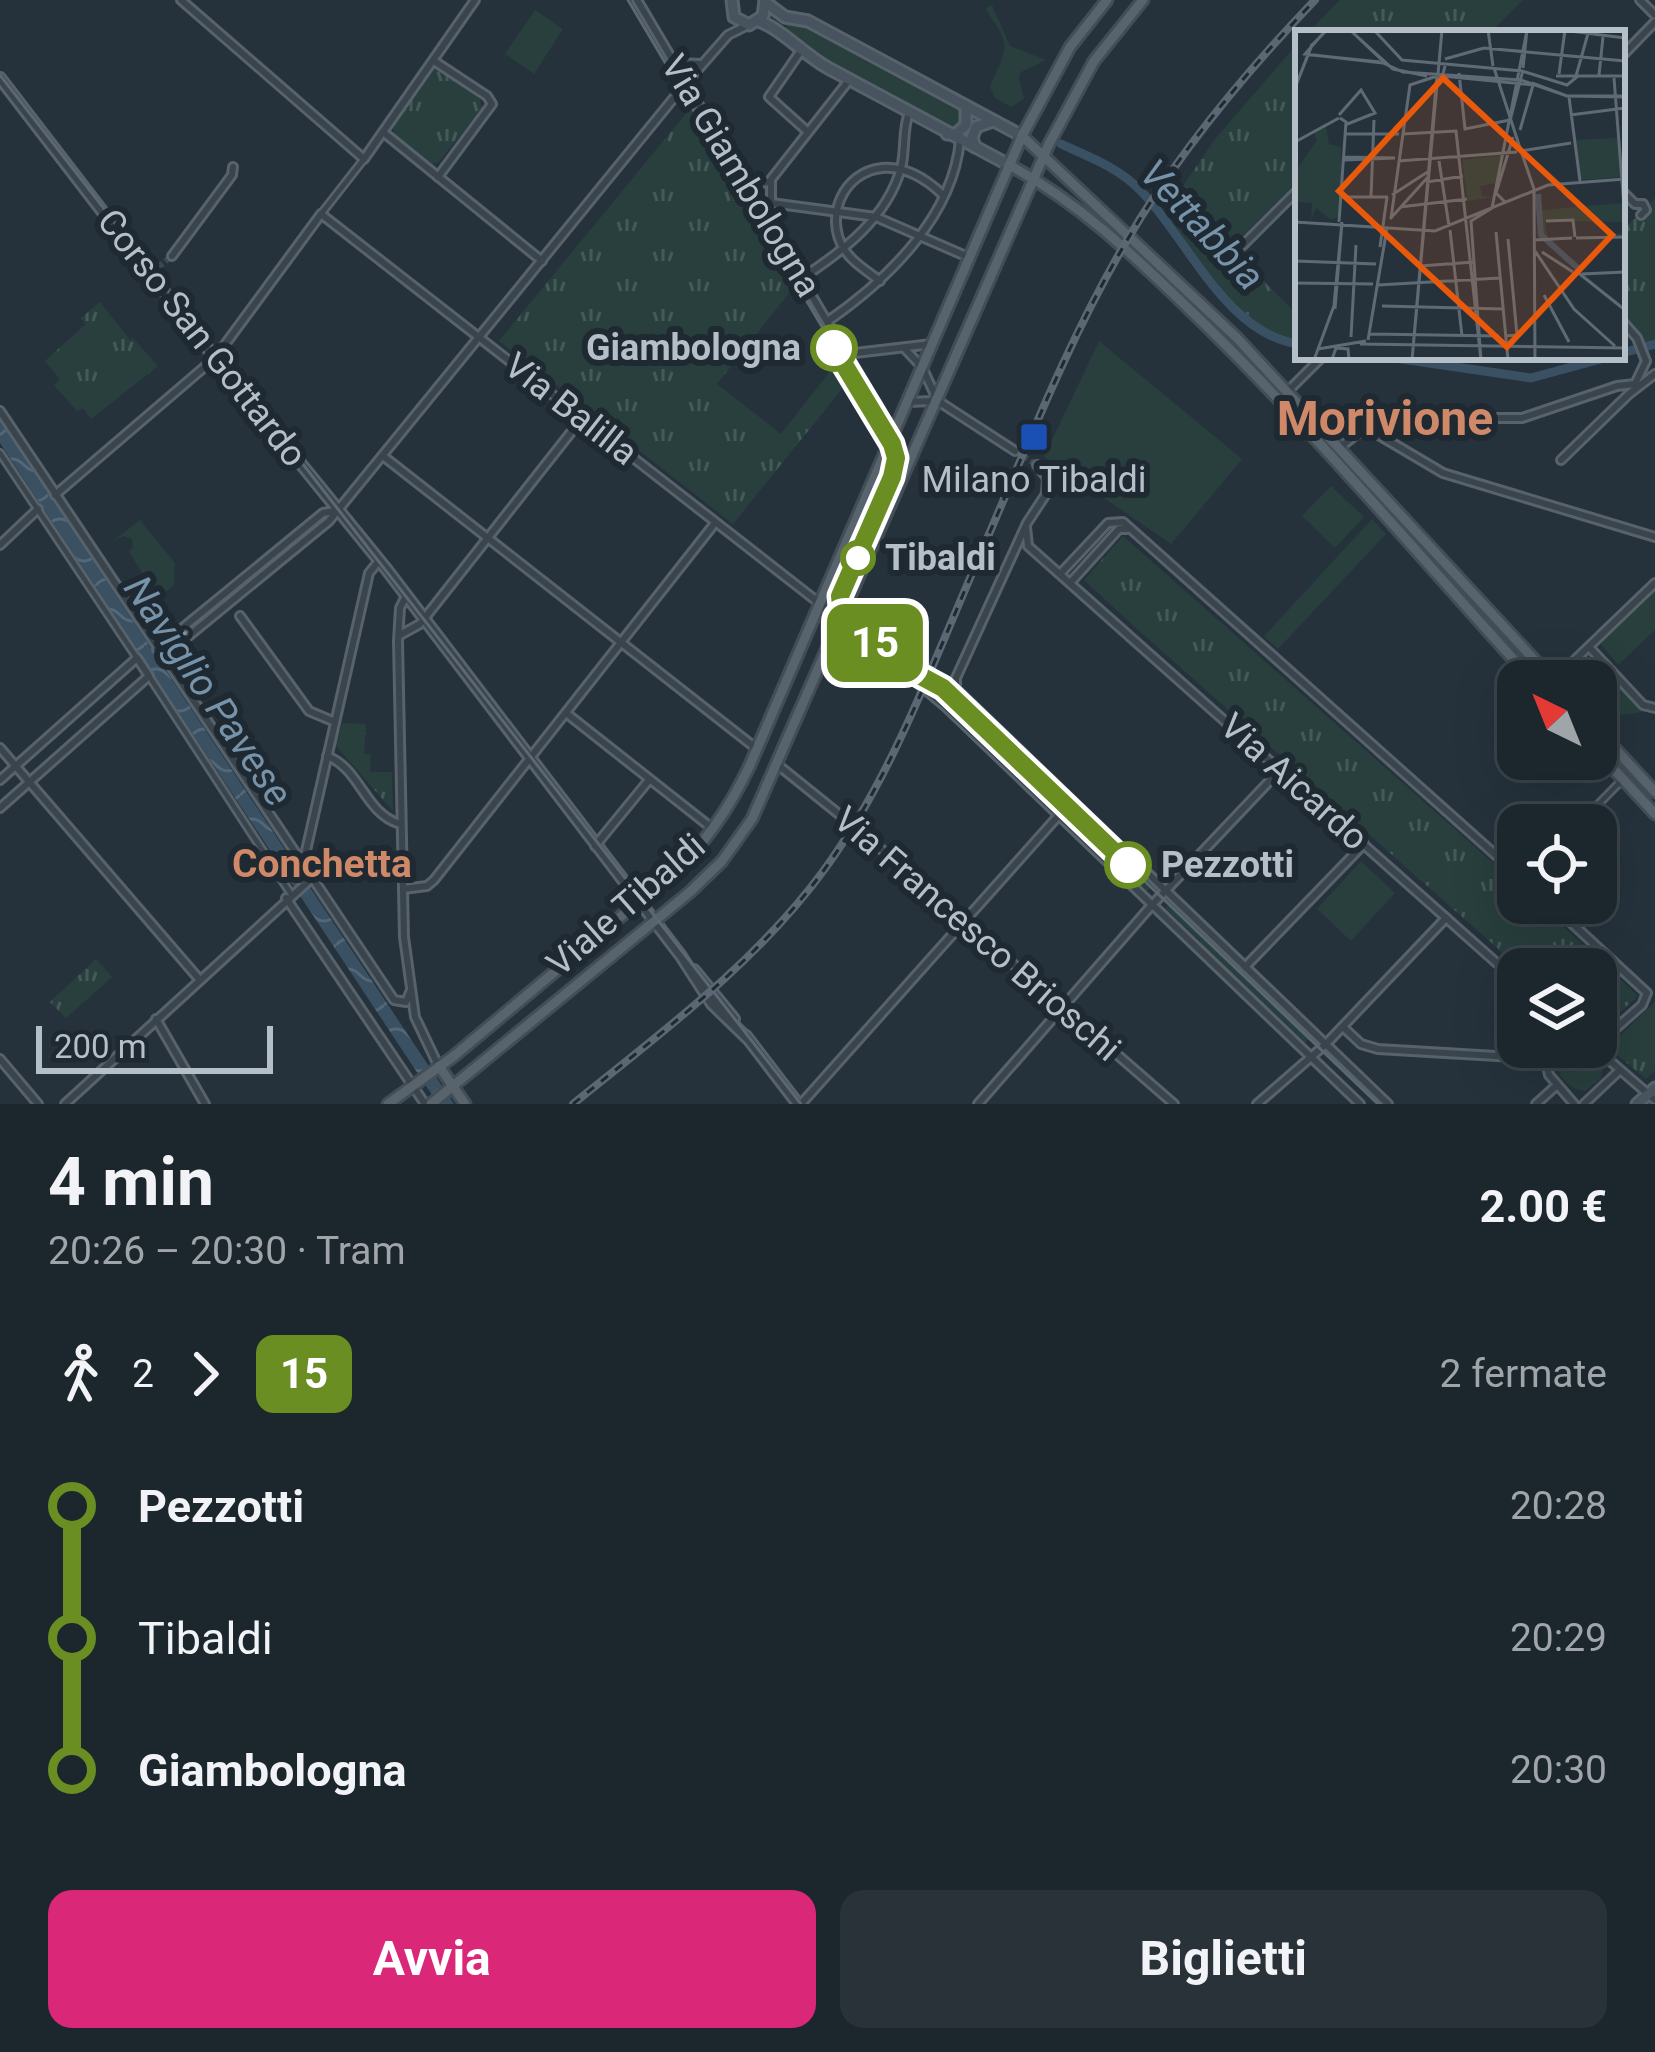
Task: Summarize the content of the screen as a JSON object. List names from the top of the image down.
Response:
{
  "streets": {
    "main road": ["Viale Tibaldi"],
    "street": [
      "Via Giambologna",
      "Corso San Gottardo",
      "Via Balilla",
      "Via Aicardo",
      "Via Francesco Brioschi"
    ]
  },
  "crossings": [
    ["Corso San Gottardo", "Viale Tibaldi"],
    ["Via Balilla", "Viale Tibaldi"],
    ["Viale Tibaldi", "Via Francesco Brioschi"]
  ],
  "districts": ["Morivione", "Conchetta"],
  "water": ["Vettabbia", "Naviglio Pavese"],
  "places": {
    "other": ["Giambologna", "Tibaldi", "Pezzotti"],
    "transit": ["Milano Tibaldi"]
  },
  "lines": ["tram line 15"],
  "scale_bar": "200 m",
  "north": "top left",
  "page": {
    "on_map": "15",
    "scale": "200 m",
    "heading": ["4 min", "20:26 – 20:30 · Tram", "2.00 €"],
    "legs": ["2", "15", "2 fermate"],
    "list": [
      {
        "name": "Pezzotti",
        "value": "20:28"
      },
      {
        "name": "Tibaldi",
        "value": "20:29"
      },
      {
        "name": "Giambologna",
        "value": "20:30"
      }
    ],
    "buttons": ["Avvia", "Biglietti"]
  }
}
